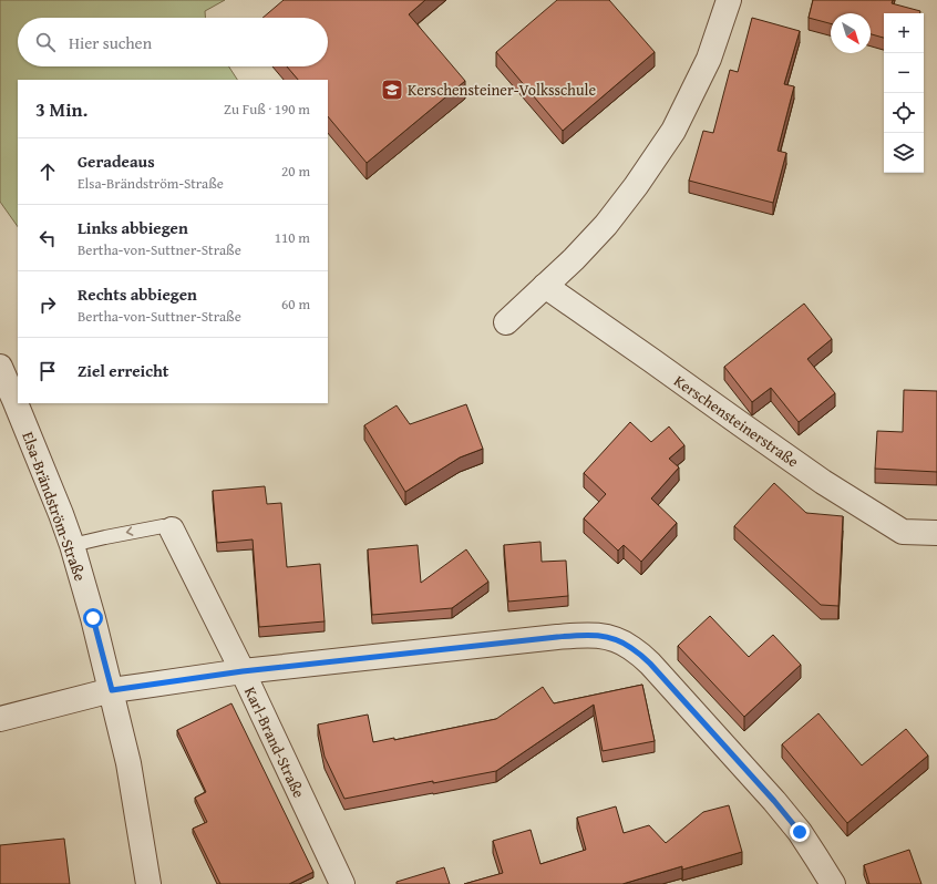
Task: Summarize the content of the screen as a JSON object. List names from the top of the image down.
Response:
{
  "streets": {
    "street": ["Kerschensteinerstraße", "Elsa-Brändström-Straße", "Karl-Brand-Straße"]
  },
  "places": {
    "school or university": ["Kerschensteiner-Volksschule"]
  },
  "north": "bottom right",
  "page": {
    "map_buttons": ["+", "−"],
    "search": "Hier suchen",
    "heading": ["3 Min.", "Zu Fuß · 190 m"],
    "list": [
      ["Geradeaus", "Elsa-Brändström-Straße", "20 m"],
      ["Links abbiegen", "Bertha-von-Suttner-Straße", "110 m"],
      ["Rechts abbiegen", "Bertha-von-Suttner-Straße", "60 m"],
      "Ziel erreicht"
    ]
  }
}
